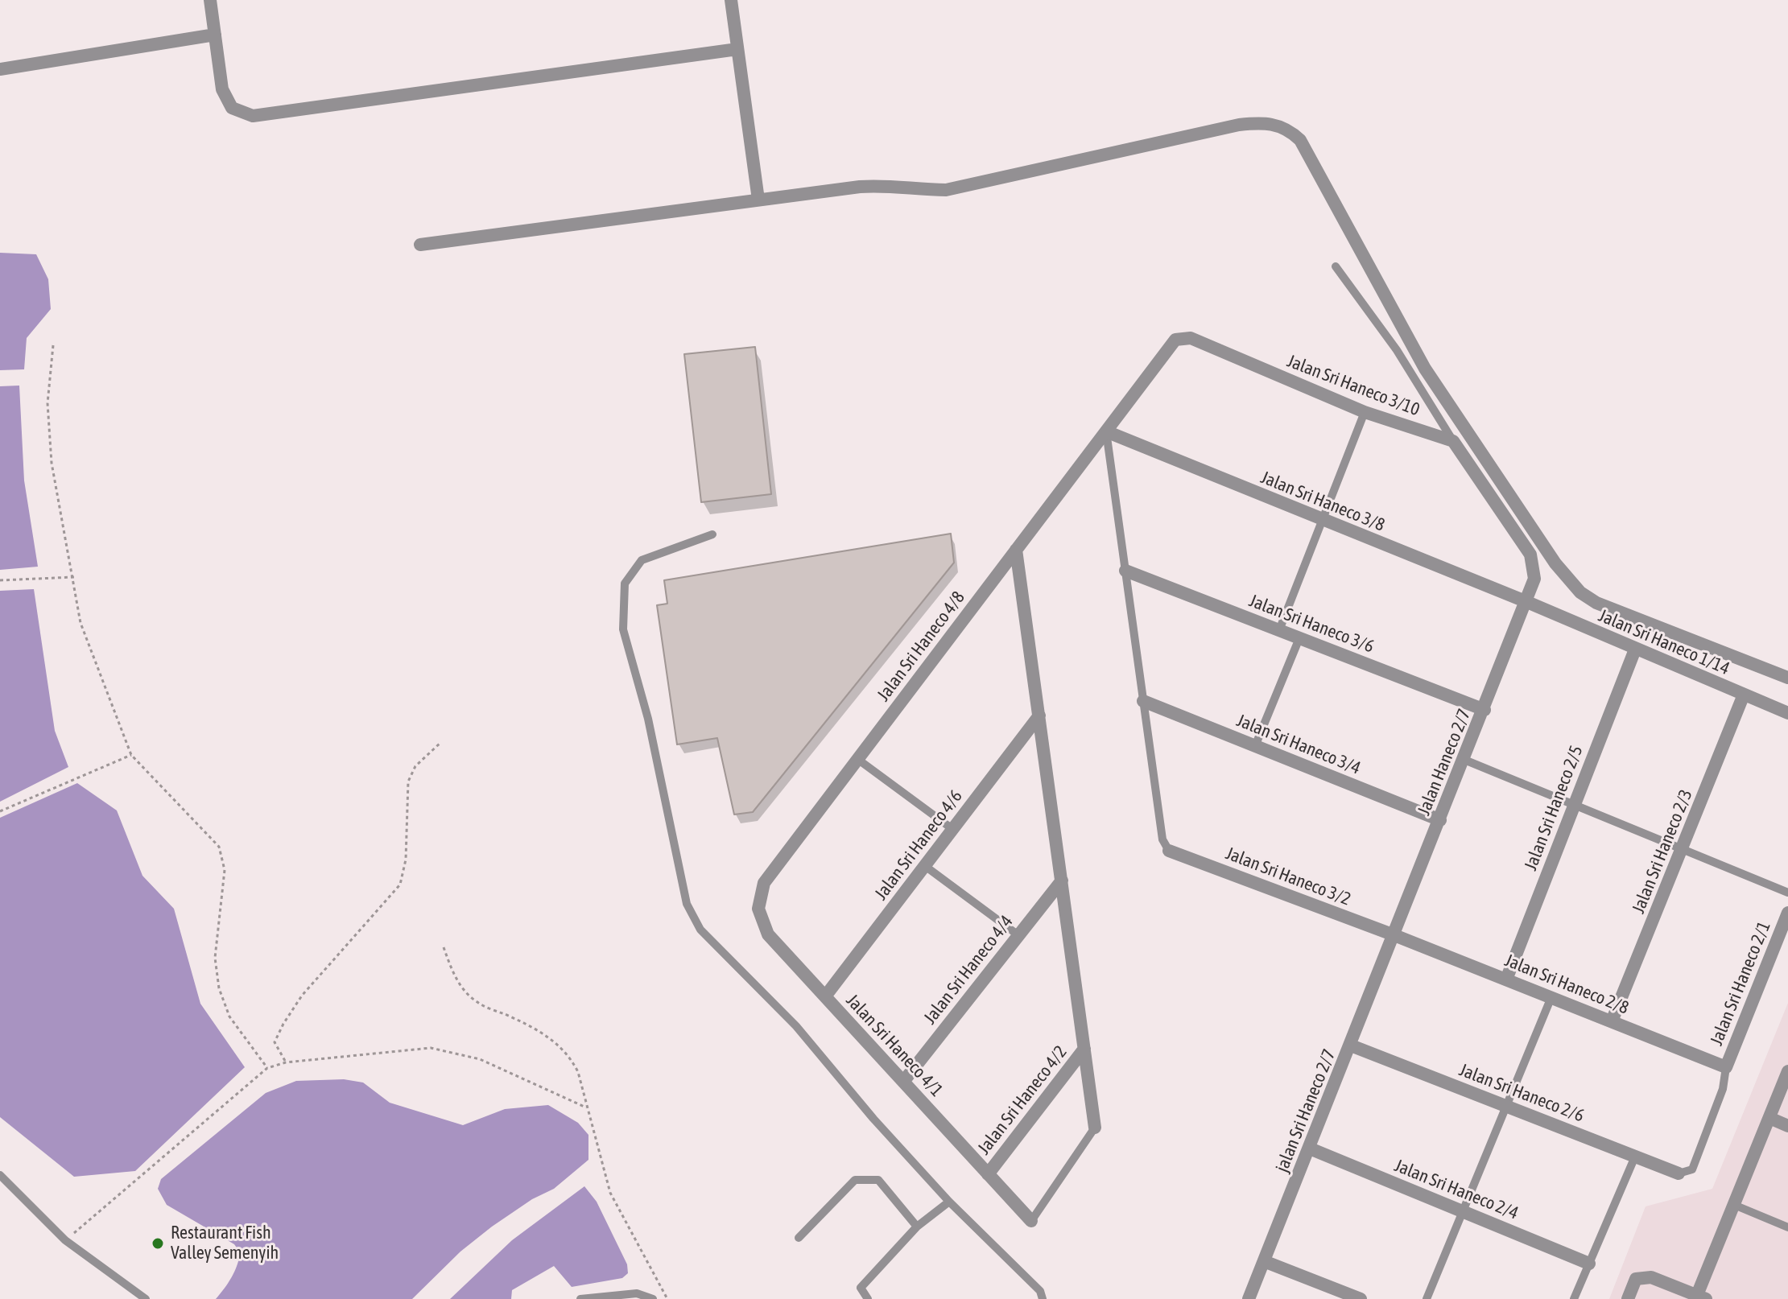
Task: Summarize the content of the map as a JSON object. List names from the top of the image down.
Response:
{
  "streets": {
    "street": [
      "Jalan Sri Haneco 3/10",
      "Jalan Sri Haneco 3/8",
      "Jalan Sri Haneco 3/6",
      "Jalan Sri Haneco 1/14",
      "Jalan Sri Haneco 4/8",
      "Jalan Sri Haneco 3/4",
      "Jalan Haneco 2/7",
      "Jalan Sri Haneco 2/5",
      "Jalan Sri Haneco 4/6",
      "Jalan Sri Haneco 2/3",
      "Jalan Sri Haneco 3/2",
      "Jalan Sri Haneco 4/4",
      "Jalan Sri Haneco 2/1",
      "Jalan Sri Haneco 2/8",
      "Jalan Sri Haneco 4/1",
      "Jalan Sri Haneco 2/6",
      "Jalan Sri Haneco 4/2",
      "jalan Sri Haneco 2/7",
      "Jalan Sri Haneco 2/4"
    ]
  },
  "crossings": [
    ["Jalan Sri Haneco 3/10", "Jalan Sri Haneco 3/8"],
    ["Jalan Sri Haneco 3/10", "Jalan Sri Haneco 4/8"],
    ["Jalan Sri Haneco 3/8", "Jalan Sri Haneco 1/14"],
    ["Jalan Sri Haneco 3/8", "Jalan Sri Haneco 4/8"],
    ["Jalan Sri Haneco 3/8", "Jalan Haneco 2/7"],
    ["Jalan Sri Haneco 3/6", "Jalan Haneco 2/7"],
    ["Jalan Sri Haneco 1/14", "Jalan Haneco 2/7"],
    ["Jalan Sri Haneco 1/14", "Jalan Sri Haneco 2/5"],
    ["Jalan Sri Haneco 1/14", "Jalan Sri Haneco 2/3"],
    ["Jalan Sri Haneco 4/8", "Jalan Sri Haneco 4/1"],
    ["Jalan Sri Haneco 3/4", "Jalan Haneco 2/7"],
    ["Jalan Haneco 2/7", "Jalan Sri Haneco 3/2"],
    ["Jalan Haneco 2/7", "Jalan Sri Haneco 2/8"],
    ["Jalan Haneco 2/7", "jalan Sri Haneco 2/7"],
    ["Jalan Sri Haneco 2/5", "Jalan Sri Haneco 2/8"],
    ["Jalan Sri Haneco 4/6", "Jalan Sri Haneco 4/1"],
    ["Jalan Sri Haneco 2/3", "Jalan Sri Haneco 2/8"],
    ["Jalan Sri Haneco 3/2", "Jalan Sri Haneco 2/8"],
    ["Jalan Sri Haneco 3/2", "jalan Sri Haneco 2/7"],
    ["Jalan Sri Haneco 4/4", "Jalan Sri Haneco 4/1"],
    ["Jalan Sri Haneco 2/1", "Jalan Sri Haneco 2/8"],
    ["Jalan Sri Haneco 2/8", "jalan Sri Haneco 2/7"],
    ["Jalan Sri Haneco 4/1", "Jalan Sri Haneco 4/2"],
    ["Jalan Sri Haneco 2/6", "jalan Sri Haneco 2/7"],
    ["jalan Sri Haneco 2/7", "Jalan Sri Haneco 2/4"]
  ],
  "places": ["Restaurant Fish Valley Semenyih"]
}
